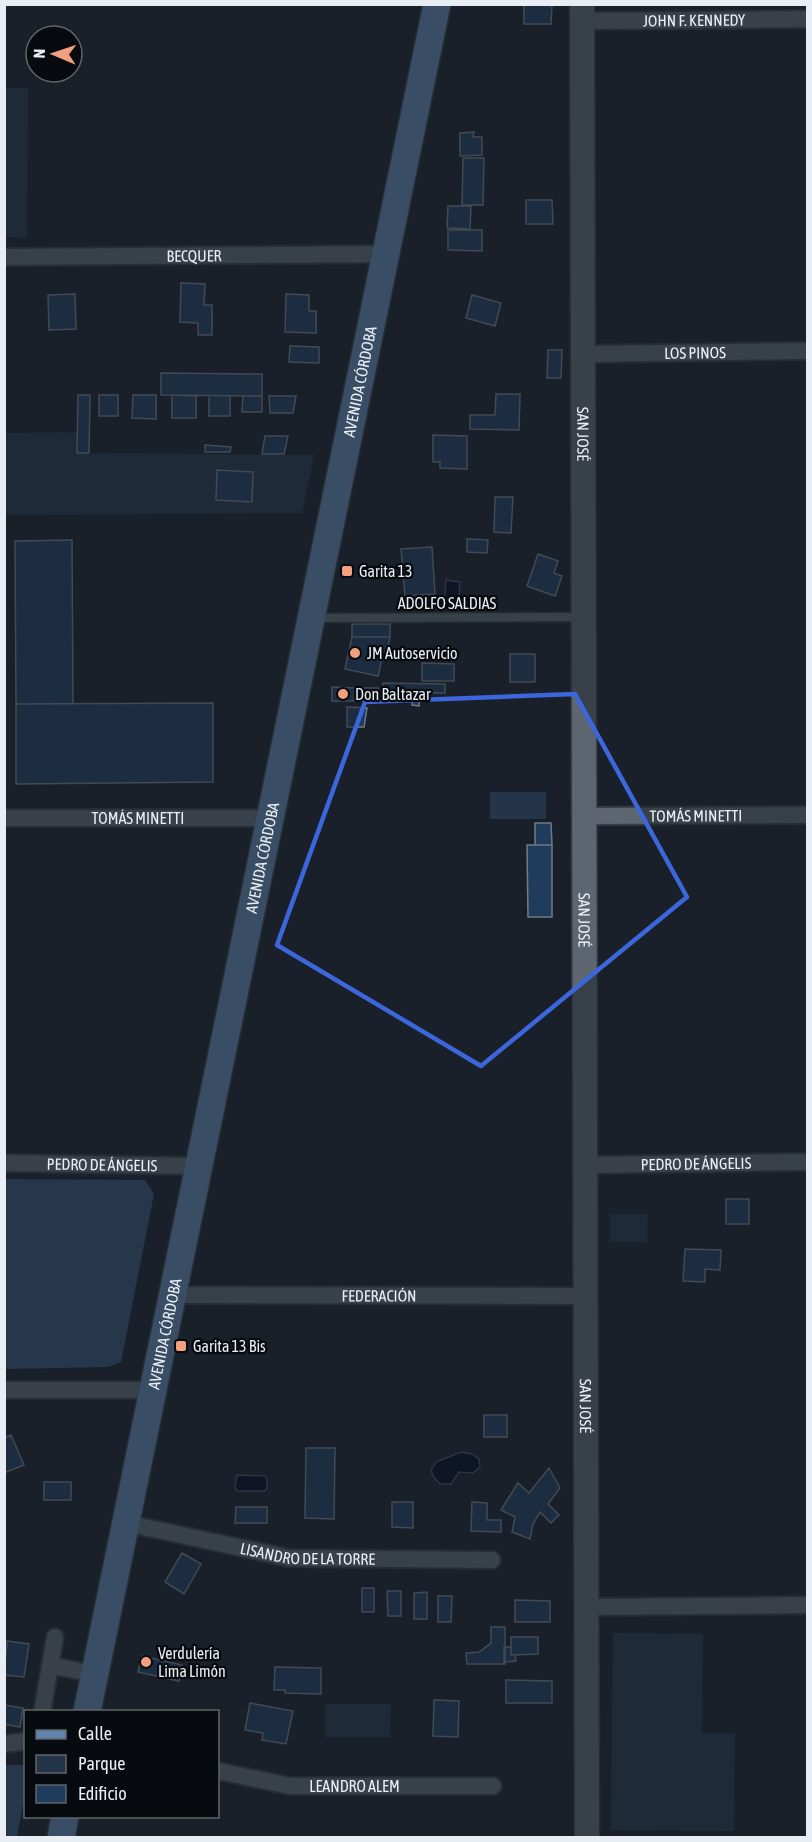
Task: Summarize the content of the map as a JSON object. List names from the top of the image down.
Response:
{
  "streets": {
    "main road": ["AVENIDA CÓRDOBA"],
    "street": [
      "JOHN F. KENNEDY",
      "BECQUER",
      "LOS PINOS",
      "SAN JOSÉ",
      "TOMÁS MINETTI",
      "PEDRO DE ÁNGELIS",
      "FEDERACIÓN",
      "LISANDRO DE LA TORRE",
      "LEANDRO ALEM"
    ],
    "lane": ["ADOLFO SALDIAS"]
  },
  "crossings": [
    ["JOHN F. KENNEDY", "SAN JOSÉ"],
    ["BECQUER", "AVENIDA CÓRDOBA"],
    ["LOS PINOS", "SAN JOSÉ"],
    ["AVENIDA CÓRDOBA", "ADOLFO SALDIAS"],
    ["AVENIDA CÓRDOBA", "TOMÁS MINETTI"],
    ["AVENIDA CÓRDOBA", "PEDRO DE ÁNGELIS"],
    ["AVENIDA CÓRDOBA", "FEDERACIÓN"],
    ["AVENIDA CÓRDOBA", "LISANDRO DE LA TORRE"],
    ["SAN JOSÉ", "ADOLFO SALDIAS"],
    ["SAN JOSÉ", "TOMÁS MINETTI"],
    ["SAN JOSÉ", "PEDRO DE ÁNGELIS"],
    ["SAN JOSÉ", "FEDERACIÓN"]
  ],
  "places": {
    "transit": ["Garita 13", "Garita 13 Bis"],
    "other": ["JM Autoservicio", "Don Baltazar", "Verdulería Lima Limón"]
  },
  "legend": ["Calle", "Parque", "Edificio"],
  "north": "left"
}
